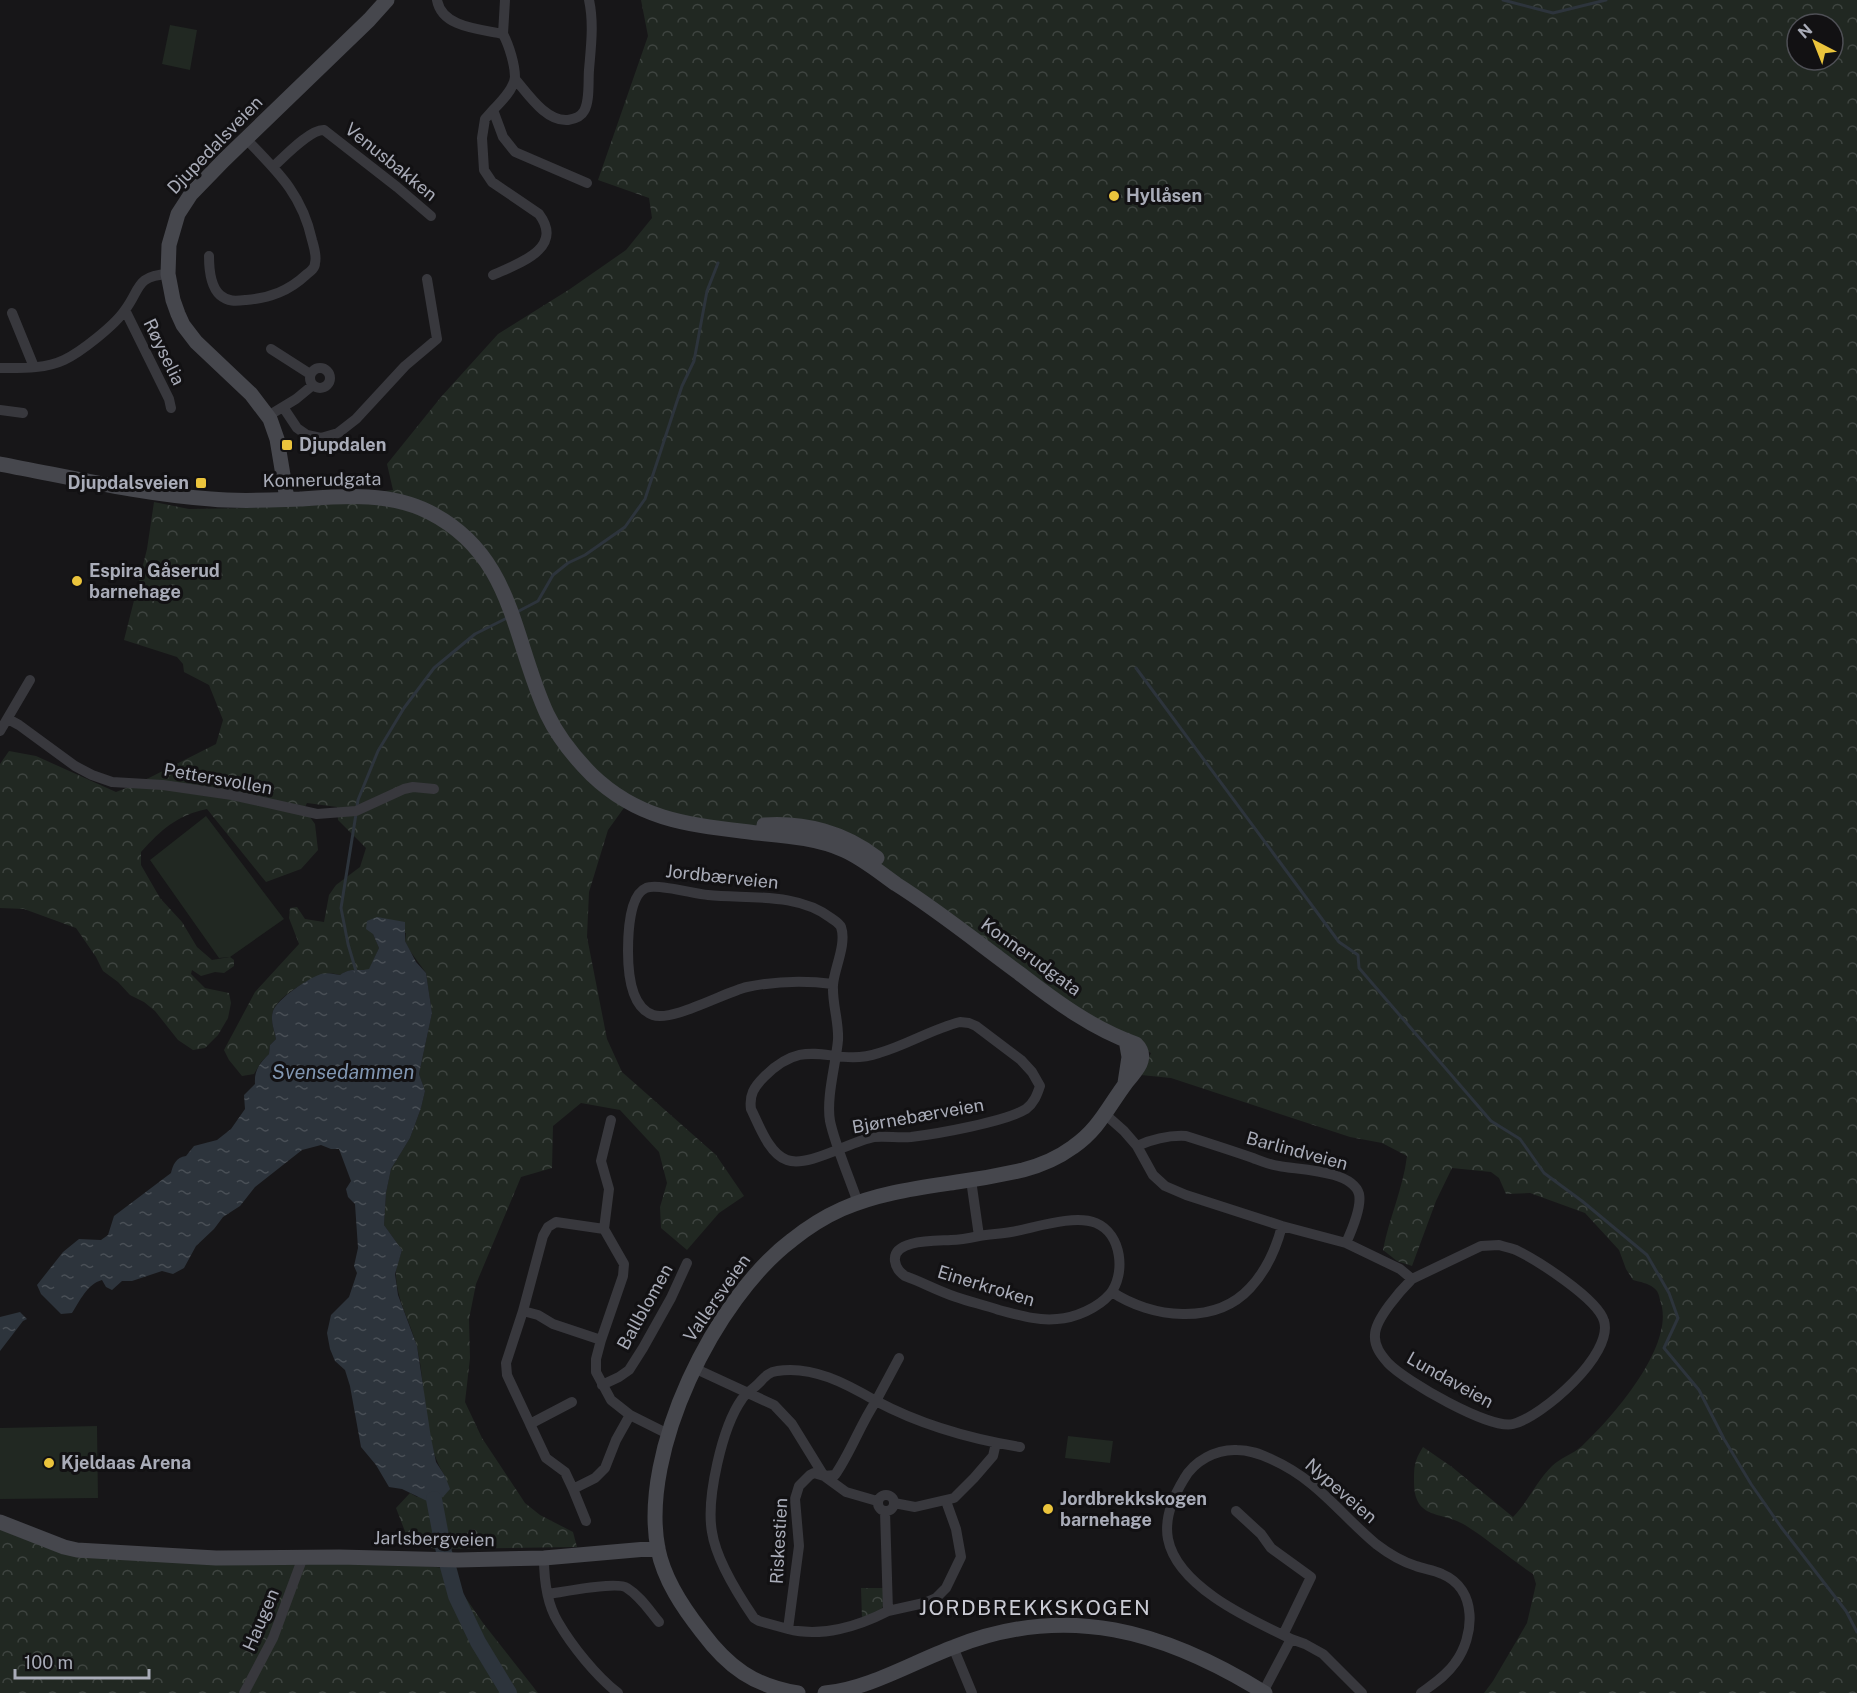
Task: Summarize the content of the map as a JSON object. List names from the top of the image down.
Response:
{
  "streets": {
    "main road": [
      "Djupedalsveien",
      "Konnerudgata",
      "Vallersveien",
      "Jarlsbergveien"
    ],
    "street": [
      "Venusbakken",
      "Røyselia",
      "Pettersvollen",
      "Jordbærveien",
      "Bjørnebærveien",
      "Barlindveien",
      "Einerkroken",
      "Ballblomen",
      "Lundaveien",
      "Nypeveien",
      "Riskestien",
      "Haugen"
    ]
  },
  "crossings": [
    ["Djupedalsveien", "Konnerudgata"],
    ["Konnerudgata", "Vallersveien"],
    ["Vallersveien", "Jarlsbergveien"],
    ["Jarlsbergveien", "Haugen"]
  ],
  "districts": ["JORDBREKKSKOGEN"],
  "water": ["Svensedammen"],
  "places": {
    "other": [
      "Hyllåsen",
      "Espira Gåserud barnehage",
      "Kjeldaas Arena",
      "Jordbrekkskogen barnehage"
    ],
    "transit": ["Djupdalen", "Djupdalsveien"]
  },
  "scale_bar": "100 m",
  "north": "top left"
}
